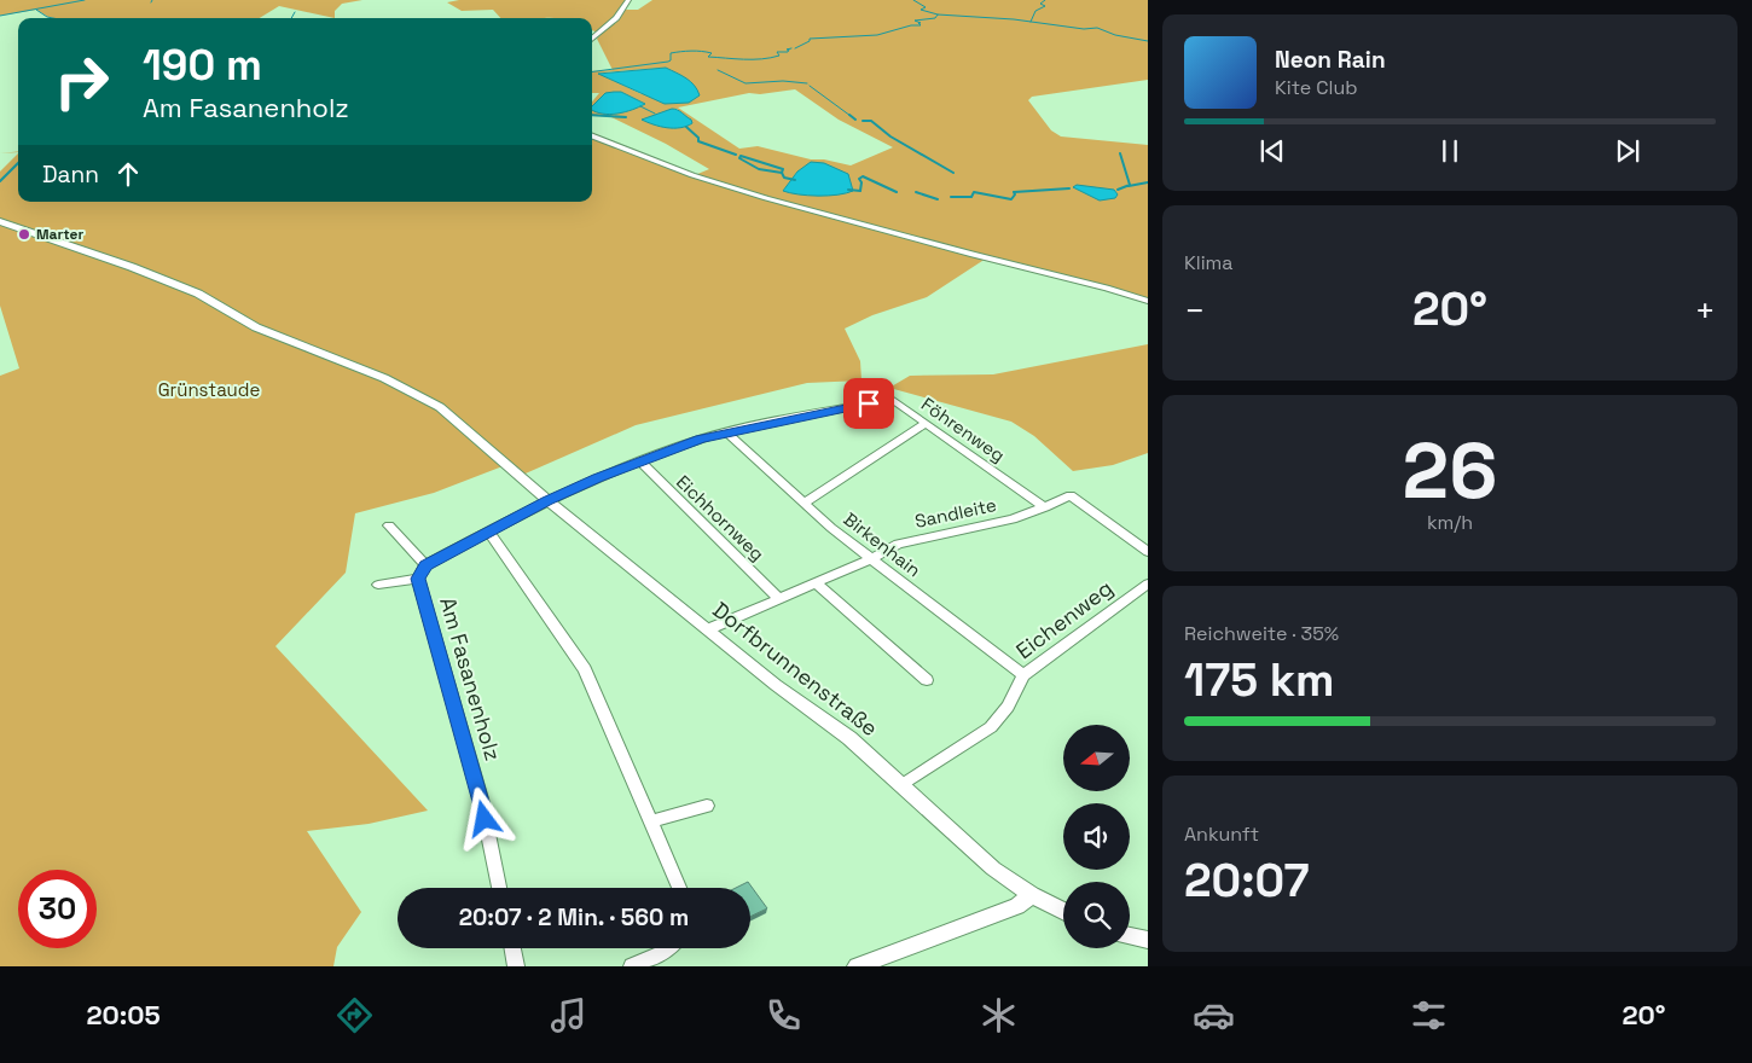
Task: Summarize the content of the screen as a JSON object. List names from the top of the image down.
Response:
{
  "streets": {
    "street": [
      "Föhrenweg",
      "Sandleite",
      "Eichhornweg",
      "Birkenhain",
      "Eichenweg",
      "Dorfbrunnenstraße",
      "Am Fasanenholz"
    ]
  },
  "crossings": [
    ["Föhrenweg", "Sandleite"],
    ["Föhrenweg", "Eichhornweg"],
    ["Föhrenweg", "Birkenhain"],
    ["Föhrenweg", "Dorfbrunnenstraße"],
    ["Sandleite", "Eichhornweg"],
    ["Sandleite", "Birkenhain"],
    ["Sandleite", "Dorfbrunnenstraße"],
    ["Birkenhain", "Eichenweg"],
    ["Eichenweg", "Dorfbrunnenstraße"]
  ],
  "parks": ["Grünstaude"],
  "places": ["Marter"],
  "north": "left",
  "page": {
    "turn": ["190 m", "Am Fasanenholz"],
    "song": ["Neon Rain", "Kite Club"],
    "then": "Dann",
    "tile": [
      "Klima",
      ["26", "km/h"],
      ["Reichweite · 35%", "175 km"],
      ["Ankunft", "20:07"]
    ],
    "heat": ["−", "20°", "+"],
    "limit": "30",
    "trip": "20:07 · 2 Min. · 560 m",
    "tabs": ["20:05", "20°"]
  }
}
